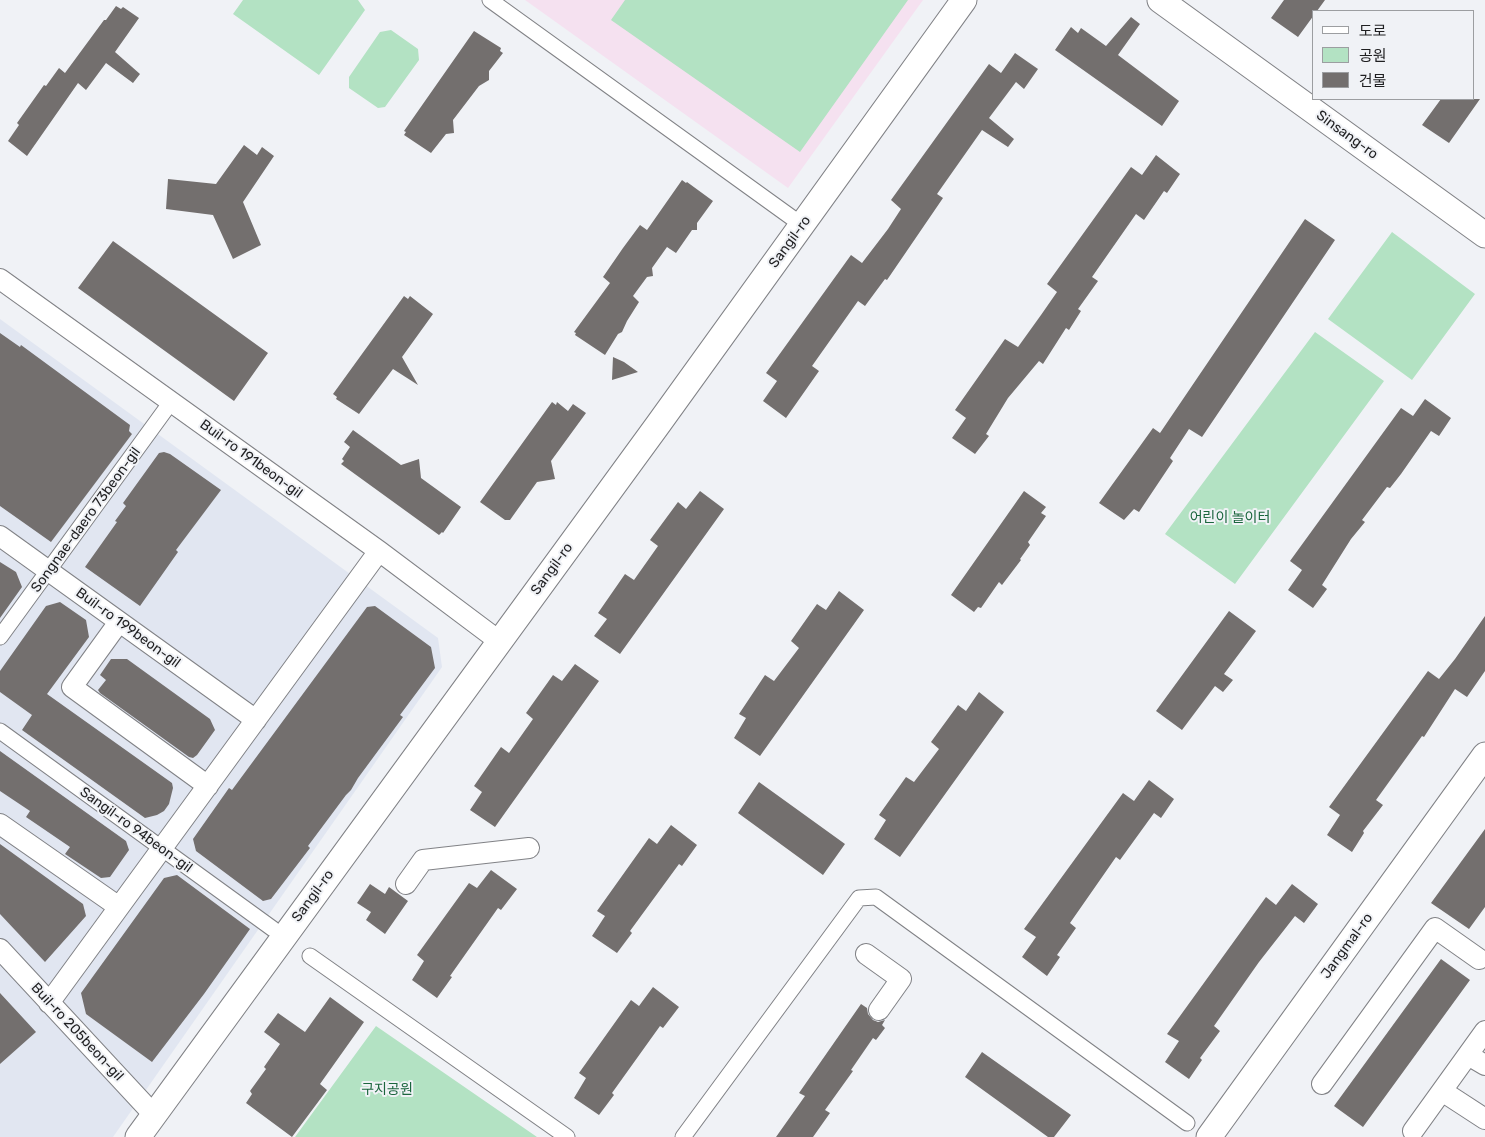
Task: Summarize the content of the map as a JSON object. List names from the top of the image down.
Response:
{
  "streets": {
    "street": [
      "Sinsang-ro",
      "Sangil-ro",
      "Buil-ro 191beon-gil",
      "Songnae-daero 73beon-gil",
      "Buil-ro 199beon-gil",
      "Sangil-ro 94beon-gil",
      "Jangmal-ro",
      "Buil-ro 205beon-gil"
    ]
  },
  "crossings": [
    ["Sangil-ro", "Buil-ro 191beon-gil"],
    ["Sangil-ro", "Buil-ro 205beon-gil"],
    ["Buil-ro 191beon-gil", "Songnae-daero 73beon-gil"],
    ["Songnae-daero 73beon-gil", "Buil-ro 199beon-gil"]
  ],
  "parks": ["어린이 놀이터", "구지공원"],
  "legend": ["도로", "공원", "건물"]
}
